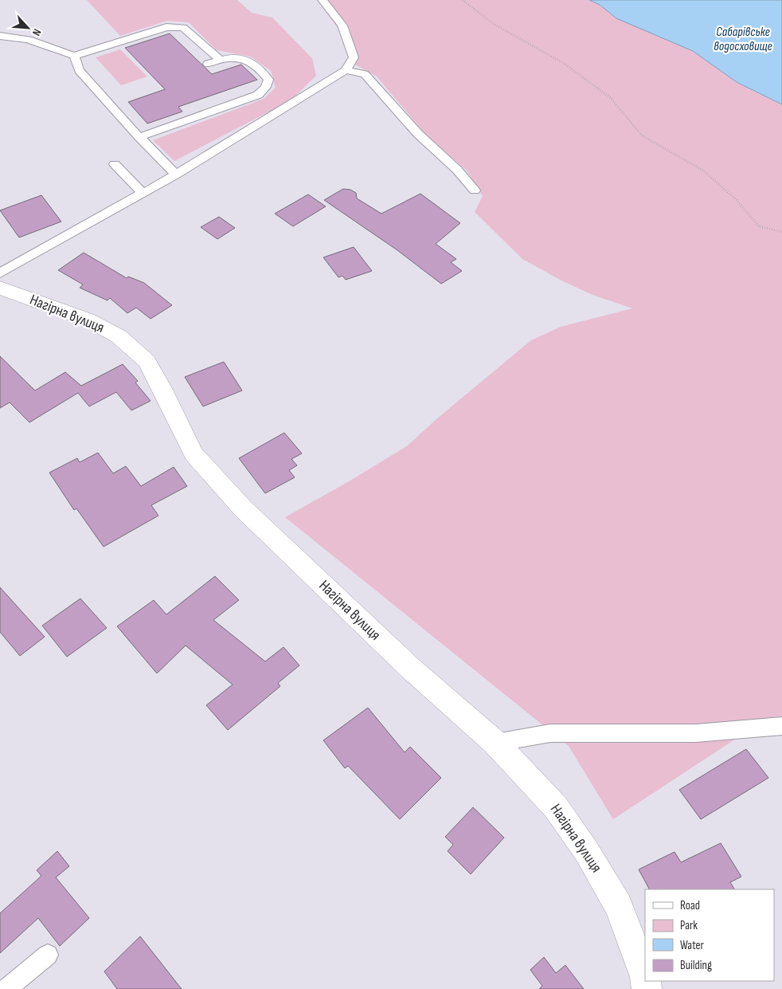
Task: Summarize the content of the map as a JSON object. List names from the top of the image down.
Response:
{
  "streets": {
    "street": ["Нагірна вулиця"]
  },
  "water": ["Сабарівське водосховище"],
  "legend": [
    "Road",
    "Park",
    "Water",
    "Building"
  ],
  "north": "bottom right"
}
